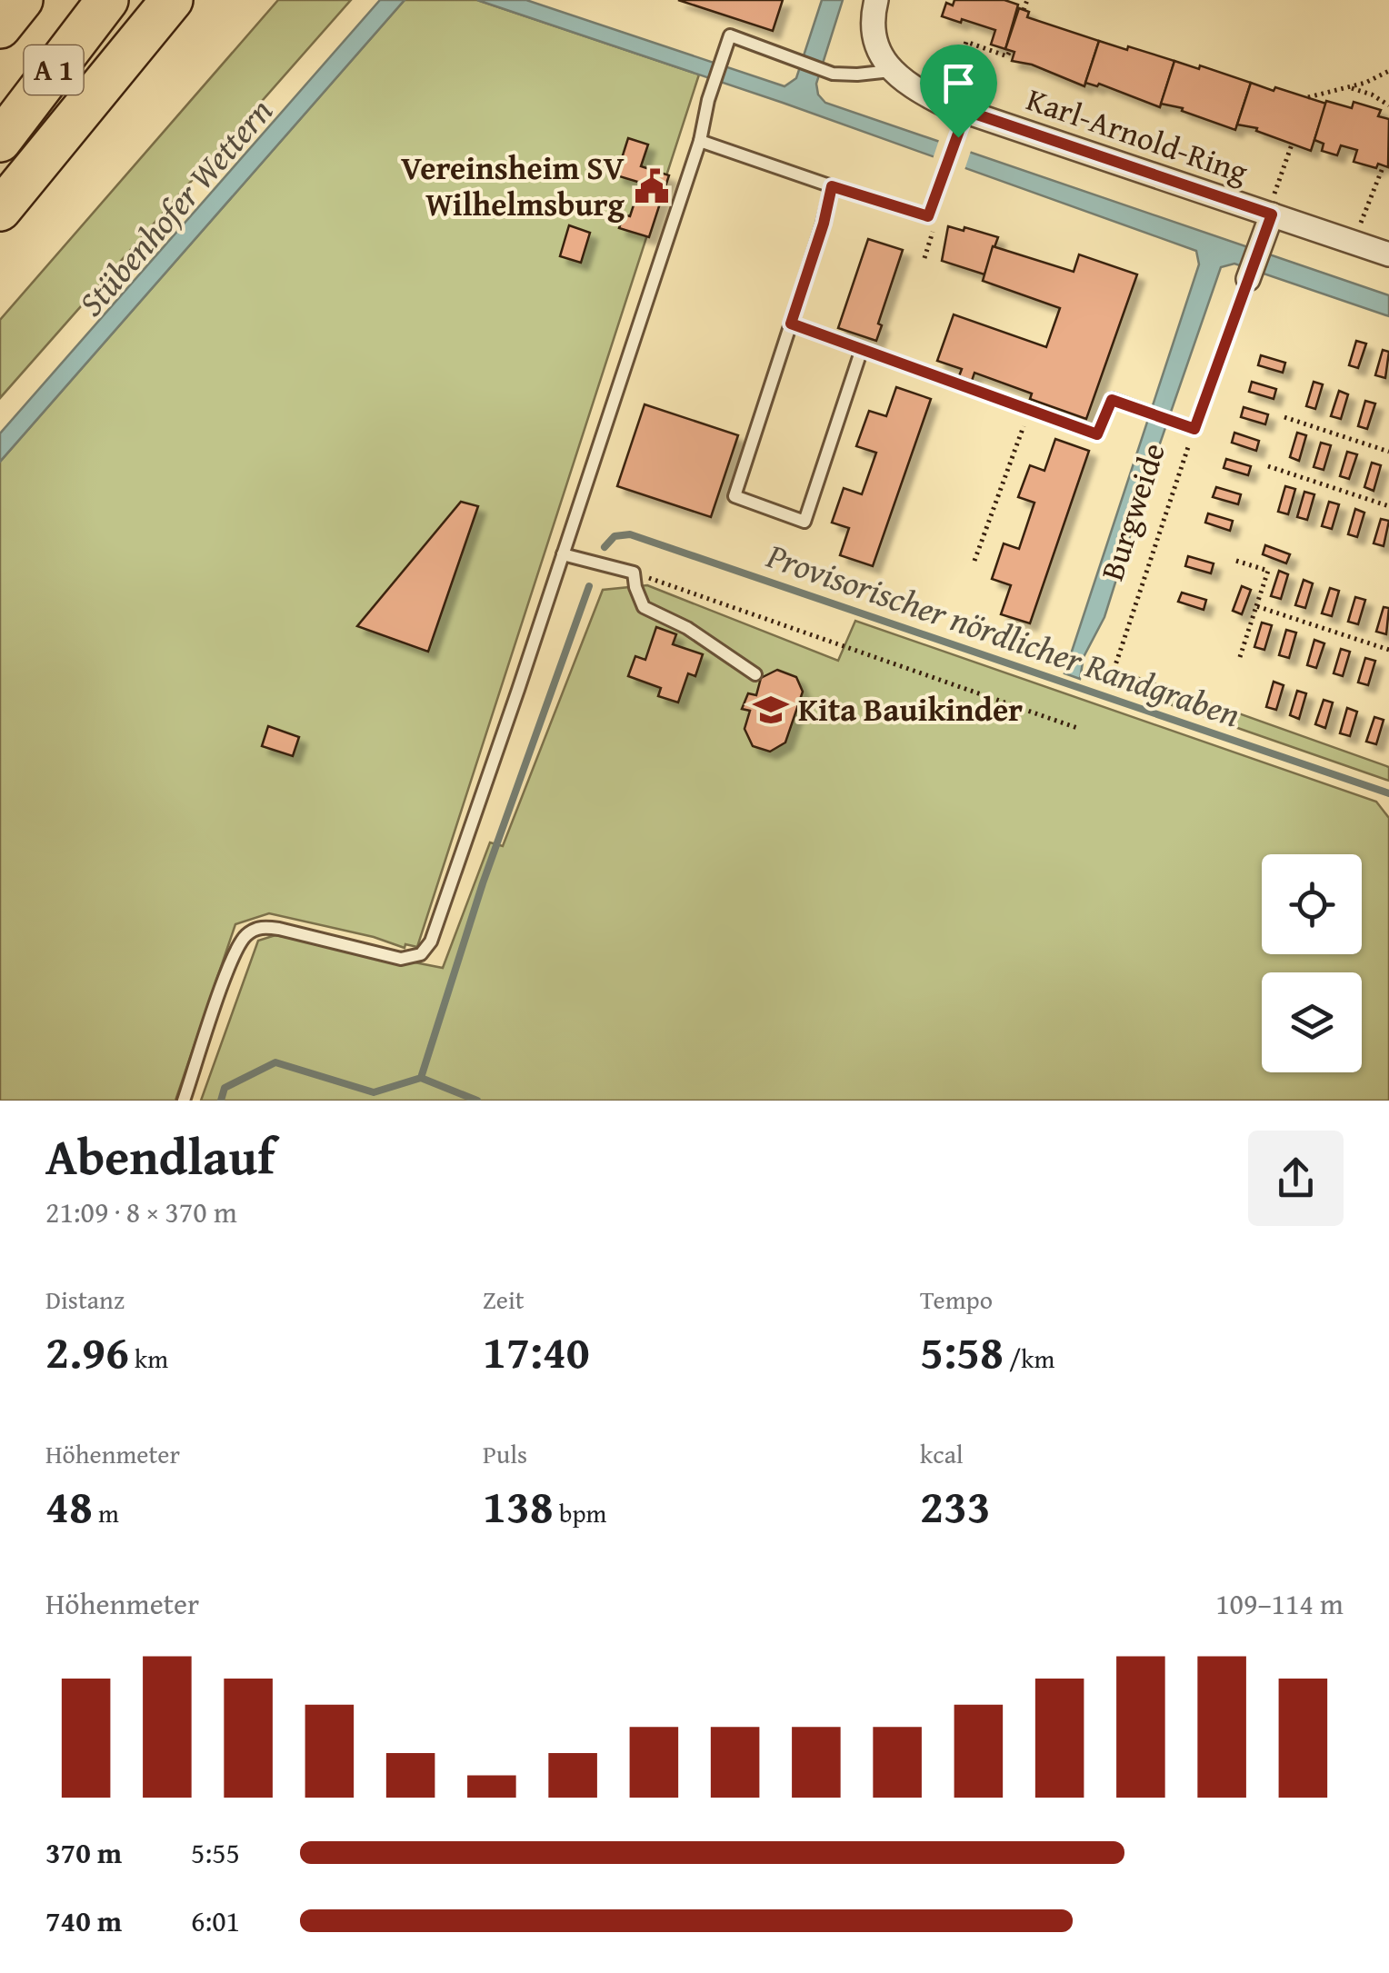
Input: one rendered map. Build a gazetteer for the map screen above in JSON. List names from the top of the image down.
{
  "streets": {
    "highway": ["A 1"],
    "street": ["Karl-Arnold-Ring"],
    "path": ["Burgweide"]
  },
  "water": ["Stübenhofer Wettern", "Provisorischer nördlicher Randgraben"],
  "places": {
    "public building": ["Vereinsheim SV Wilhelmsburg"],
    "school or university": ["Kita Bauikinder"]
  },
  "page": {
    "heading": ["Abendlauf", "21:09 · 8 × 370 m"],
    "stats": [
      ["Distanz", "2.96 km"],
      ["Zeit", "17:40"],
      ["Tempo", "5:58 /km"],
      ["Höhenmeter", "48 m"],
      ["Puls", "138 bpm"],
      ["kcal", "233"]
    ],
    "chart": ["Höhenmeter", "109–114 m"],
    "list": [
      {
        "name": "370 m",
        "note": "5:55"
      },
      {
        "name": "740 m",
        "note": "6:01"
      }
    ]
  }
}
